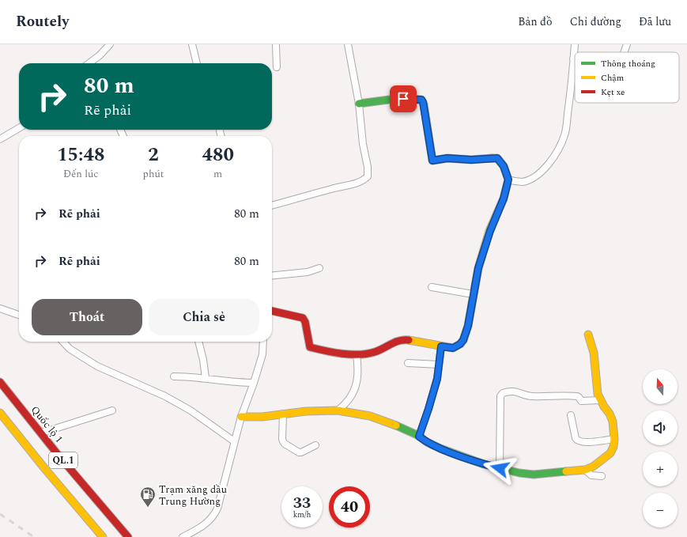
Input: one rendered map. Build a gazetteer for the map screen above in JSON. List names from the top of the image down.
{
  "streets": {
    "main road": ["Quốc lộ 1", "QL.1"]
  },
  "places": {
    "fuel station": ["Trạm xăng dầu Trung Hường"]
  },
  "legend": ["Thông thoáng", "Chậm", "Kẹt xe"],
  "north": "top",
  "page": {
    "header": "Routely",
    "nav": ["Bản đồ", "Chỉ đường", "Đã lưu"],
    "turn": ["80 m", "Rẽ phải"],
    "eta": [
      "15:48",
      "Đến lúc",
      "2",
      "phút",
      "480",
      "m"
    ],
    "list": [
      {
        "name": "Rẽ phải",
        "value": "80 m"
      },
      {
        "name": "Rẽ phải",
        "value": "80 m"
      }
    ],
    "buttons": ["Thoát", "Chia sẻ"],
    "map_buttons": ["+", "−"],
    "speed": "33 km/h",
    "limit": "40"
  }
}
